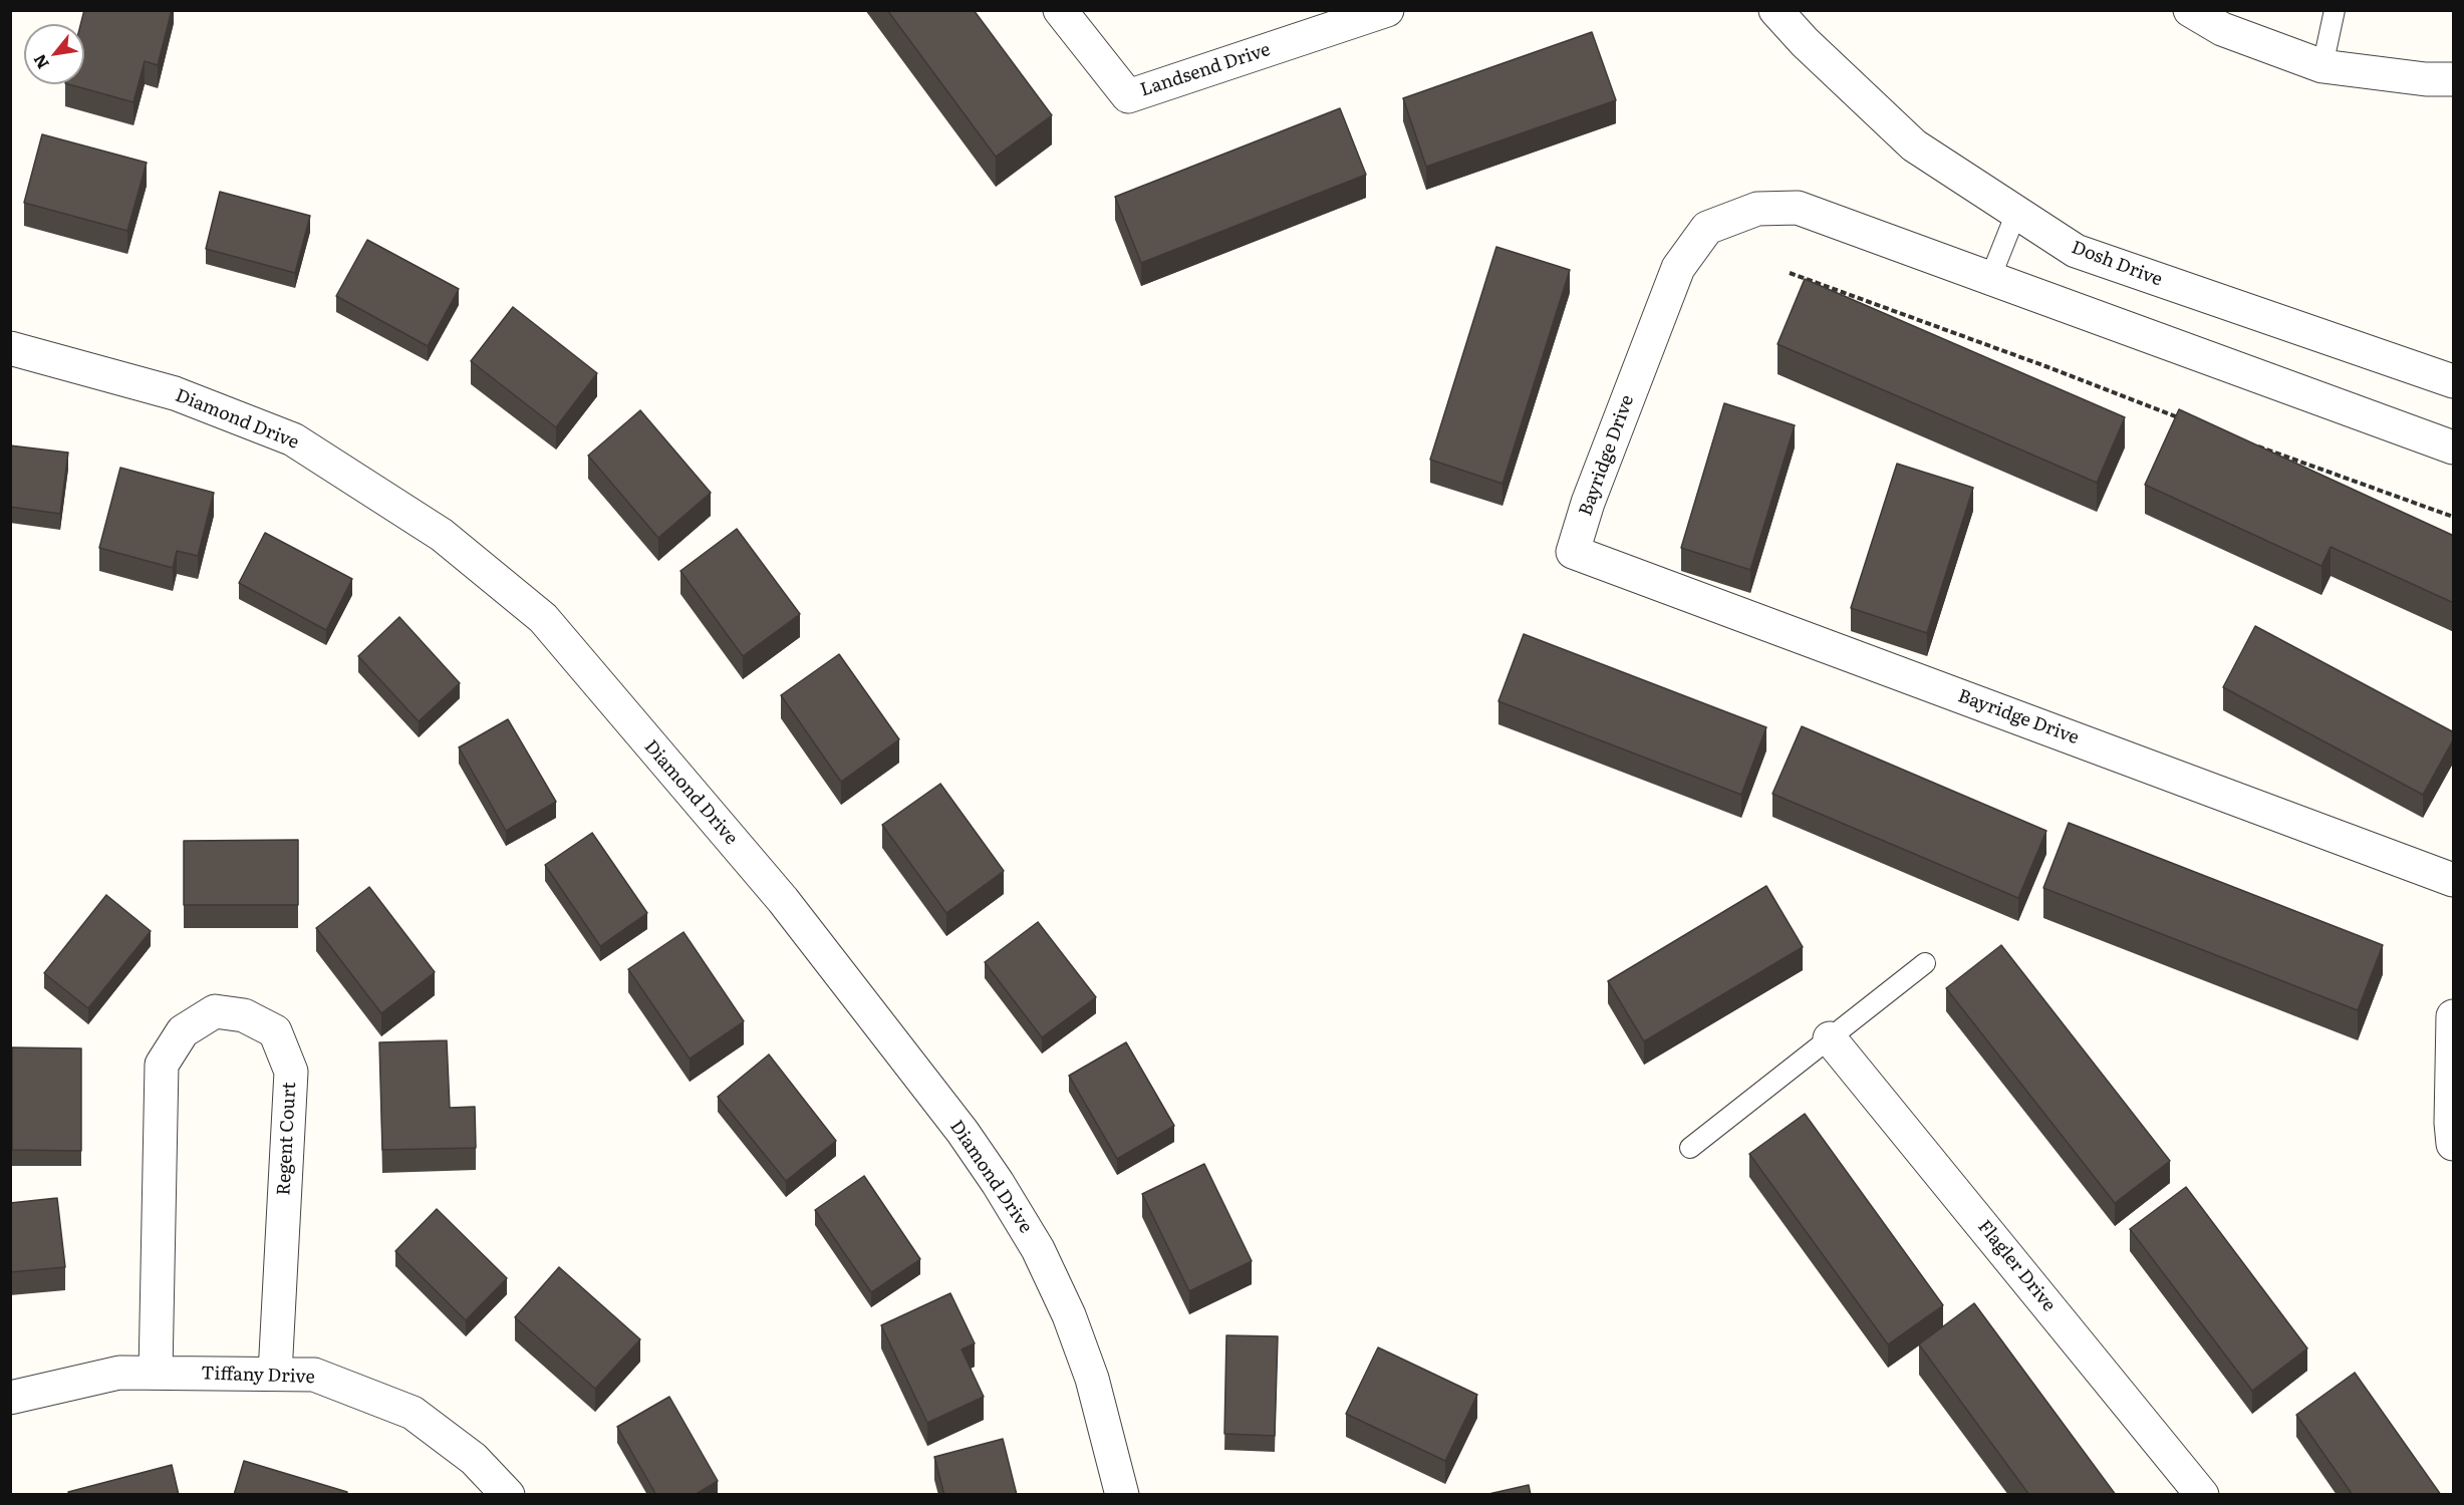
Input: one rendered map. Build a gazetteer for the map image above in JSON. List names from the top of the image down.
{
  "streets": {
    "street": [
      "Landsend Drive",
      "Dosh Drive",
      "Diamond Drive",
      "Bayridge Drive",
      "Regent Court",
      "Flagler Drive",
      "Tiffany Drive"
    ]
  },
  "crossings": [
    ["Regent Court", "Tiffany Drive"]
  ],
  "north": "bottom left"
}
